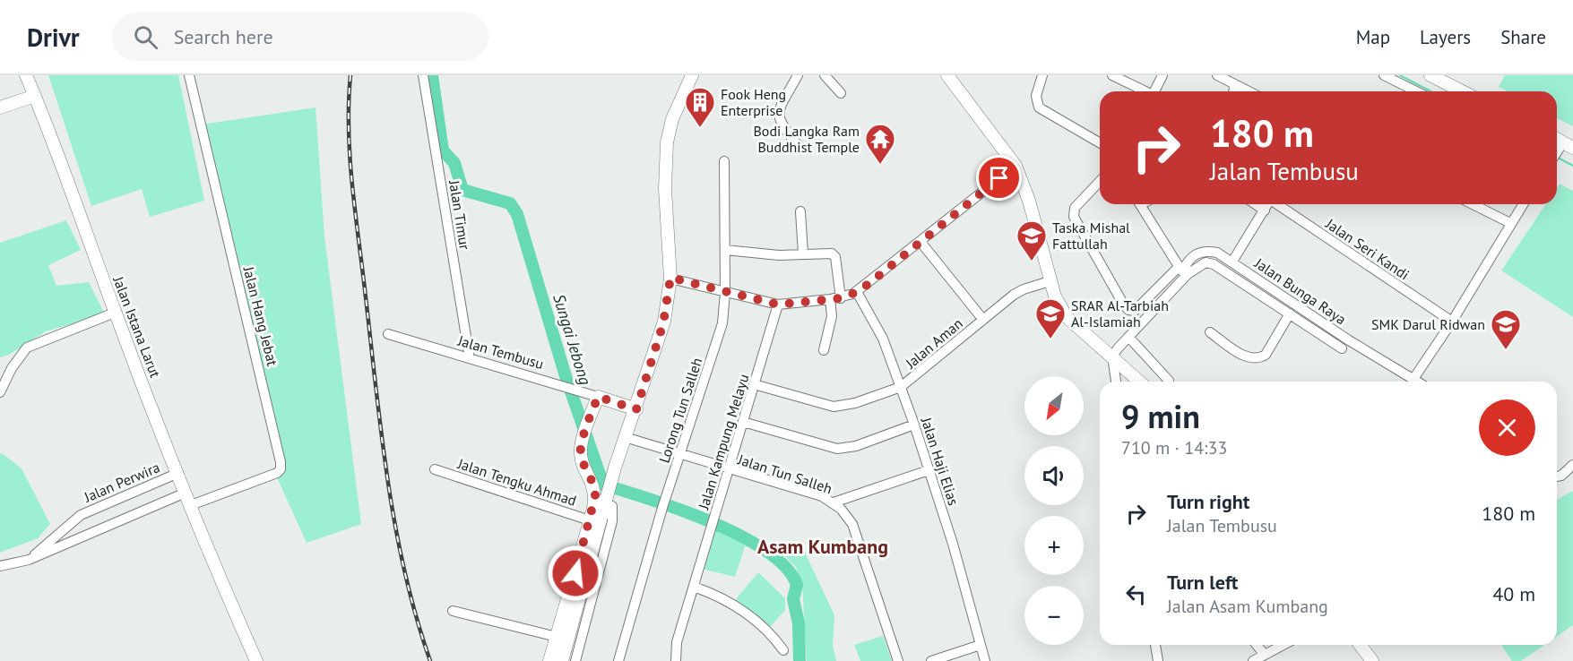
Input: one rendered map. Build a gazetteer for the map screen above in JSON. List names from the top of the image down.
{
  "streets": {
    "main road": ["Jalan Istana Larut", "Jalan Tembusu"],
    "street": [
      "Jalan Timur",
      "Jalan Seri Kandi",
      "Jalan Bunga Raya",
      "Jalan Hang Jebat",
      "Jalan Aman",
      "Lorong Tun Salleh",
      "Jalan Kampung Melayu",
      "Jalan Haji Elias",
      "Jalan Tun Salleh",
      "Jalan Perwira",
      "Jalan Tengku Ahmad"
    ]
  },
  "crossings": [
    ["Jalan Timur", "Jalan Tembusu"],
    ["Jalan Hang Jebat", "Jalan Istana Larut"],
    ["Jalan Istana Larut", "Jalan Perwira"],
    ["Jalan Aman", "Jalan Kampung Melayu"],
    ["Jalan Aman", "Jalan Haji Elias"],
    ["Lorong Tun Salleh", "Jalan Tun Salleh"],
    ["Jalan Kampung Melayu", "Jalan Tun Salleh"]
  ],
  "districts": ["Asam Kumbang"],
  "water": ["Sungai Jebong"],
  "places": {
    "building": ["Fook Heng Enterprise"],
    "temple": ["Bodi Langka Ram Buddhist Temple"],
    "school or university": ["Taska Mishal Fattullah", "SRAR Al-Tarbiah Al-Islamiah", "SMK Darul Ridwan"]
  },
  "north": "bottom left",
  "page": {
    "header": "Drivr",
    "search": "Search here",
    "nav": ["Map", "Layers", "Share"],
    "turn": ["180 m", "Jalan Tembusu"],
    "map_buttons": ["+", "−"],
    "heading": ["9 min", "710 m · 14:33"],
    "list": [
      {
        "name": "Turn right",
        "note": "Jalan Tembusu",
        "value": "180 m"
      },
      {
        "name": "Turn left",
        "note": "Jalan Asam Kumbang",
        "value": "40 m"
      }
    ]
  }
}
